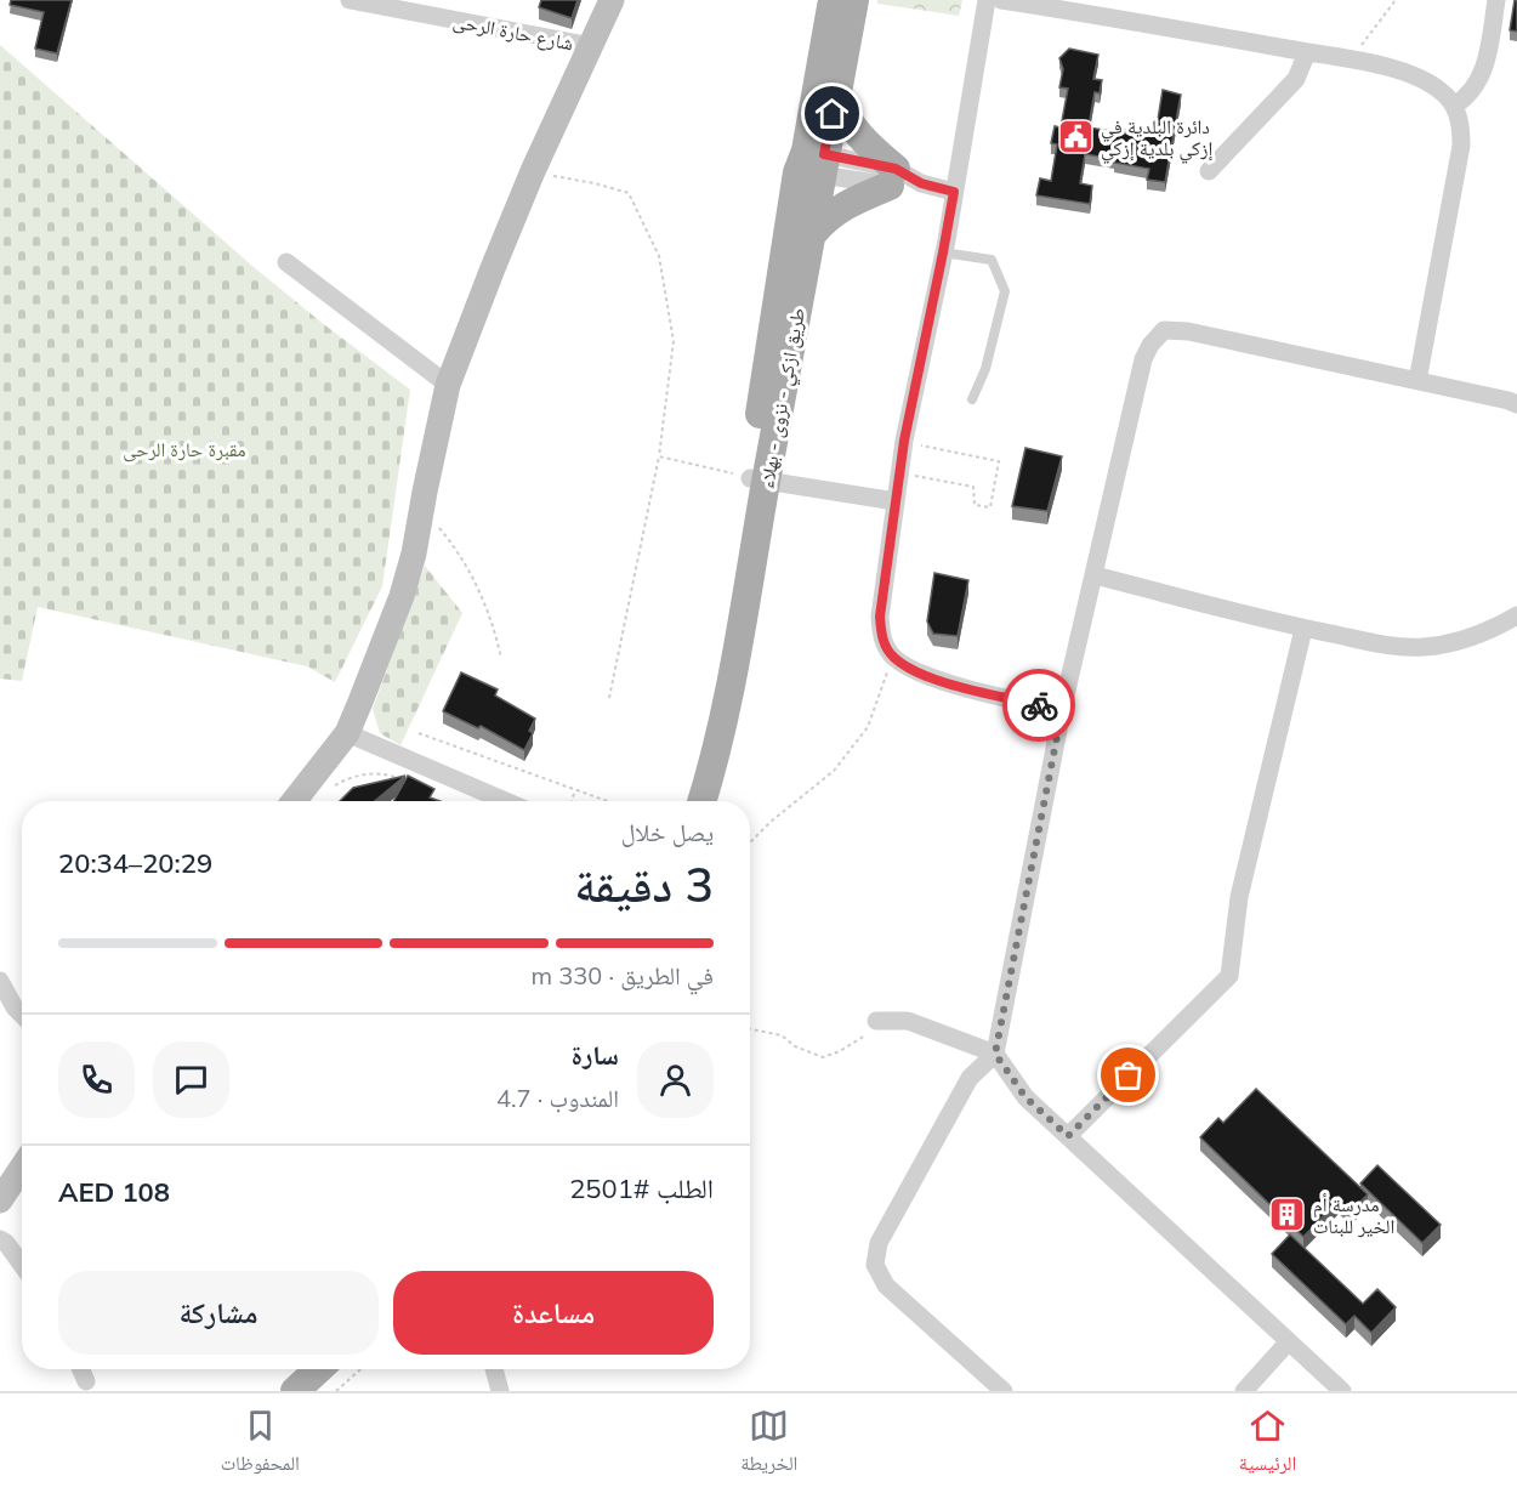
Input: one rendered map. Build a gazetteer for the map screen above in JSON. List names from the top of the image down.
{
  "streets": {
    "main road": ["طريق ازكي - نزوى - بهلاء"],
    "street": ["شارع حارة الرحى"]
  },
  "parks": ["مقبرة حارة الرحى"],
  "places": {
    "public building": ["دائرة البلدية في إزكي بلدية إزكي"],
    "building": ["مدرسة أم الخير للبنات"]
  },
  "page": {
    "heading": ["3 دقيقة", "يصل خلال", "20:29–20:34"],
    "panel": [
      "سارة",
      "المندوب · 4.7",
      "الطلب #2501",
      "AED 108"
    ],
    "bar": "في الطريق · 330 m",
    "buttons": ["مساعدة", "مشاركة"],
    "tabs": ["الرئيسية", "الخريطة", "المحفوظات"]
  }
}
